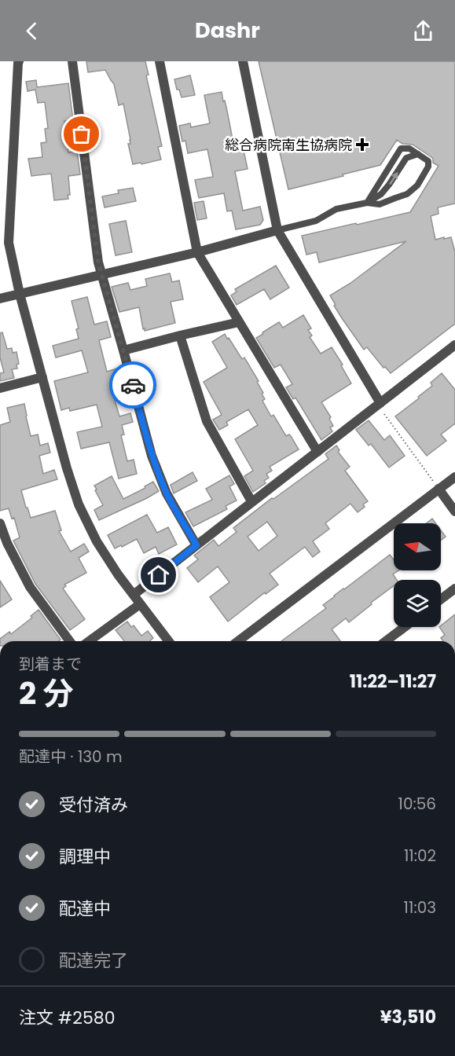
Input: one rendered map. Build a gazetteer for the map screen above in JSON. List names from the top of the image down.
{
  "places": {
    "health": ["総合病院南生協病院"]
  },
  "north": "left",
  "page": {
    "header": "Dashr",
    "heading": ["2 分", "到着まで", "11:22–11:27"],
    "panel": ["注文 #2580", "¥3,510"],
    "bar": "配達中 · 130 m",
    "list": [
      ["受付済み", "10:56"],
      ["調理中", "11:02"],
      ["配達中", "11:03"],
      "配達完了"
    ]
  }
}
